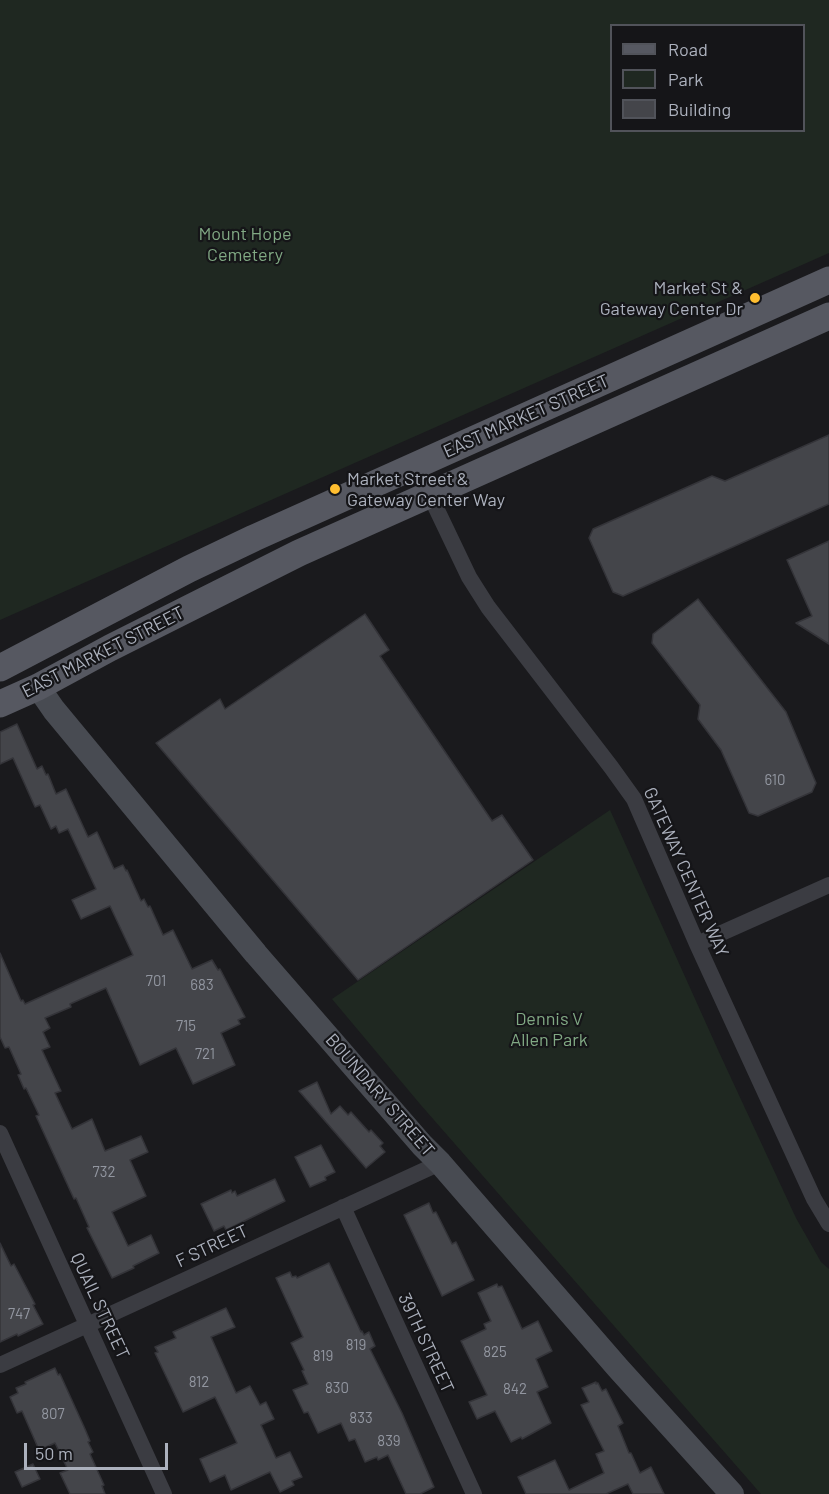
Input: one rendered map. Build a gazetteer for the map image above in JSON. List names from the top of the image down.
{
  "streets": {
    "main road": ["EAST MARKET STREET"],
    "street": [
      "GATEWAY CENTER WAY",
      "BOUNDARY STREET",
      "F STREET",
      "QUAIL STREET",
      "39TH STREET"
    ]
  },
  "crossings": [
    ["EAST MARKET STREET", "GATEWAY CENTER WAY"],
    ["EAST MARKET STREET", "BOUNDARY STREET"],
    ["BOUNDARY STREET", "F STREET"],
    ["F STREET", "QUAIL STREET"],
    ["F STREET", "39TH STREET"]
  ],
  "parks": ["Mount Hope Cemetery", "Dennis V Allen Park"],
  "places": ["Market St & Gateway Center Dr", "Market Street & Gateway Center Way"],
  "house_numbers": [
    "610",
    "701",
    "683",
    "715",
    "721",
    "732",
    "747",
    "819",
    "825",
    "819",
    "812",
    "830",
    "842",
    "807",
    "833",
    "839"
  ],
  "legend": ["Road", "Park", "Building"],
  "scale_bar": "50 m"
}
